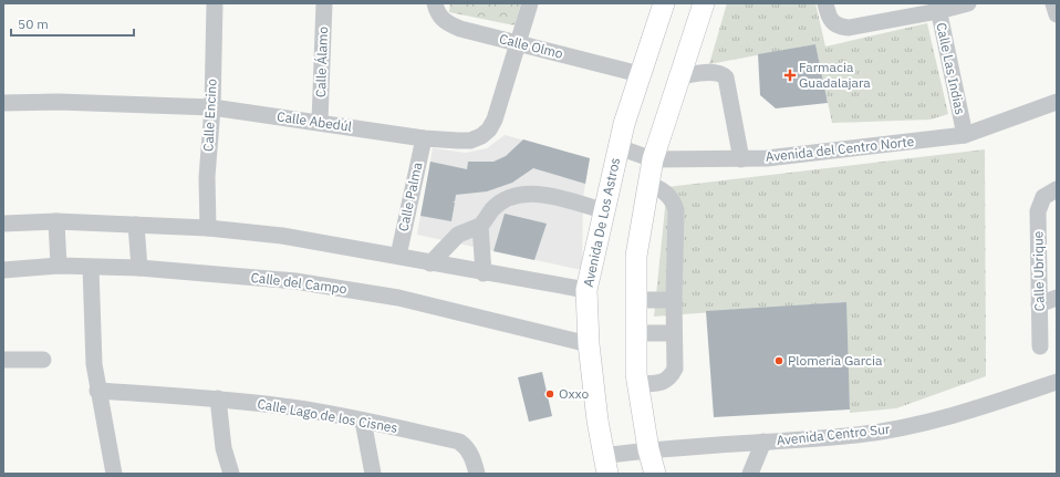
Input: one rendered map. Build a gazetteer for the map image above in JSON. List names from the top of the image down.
{
  "streets": {
    "main road": ["Avenida De Los Astros"],
    "street": [
      "Calle Olmo",
      "Calle Álamo",
      "Calle Las Indias",
      "Calle Encino",
      "Calle Abedúl",
      "Avenida del Centro Norte",
      "Calle Palma",
      "Calle Ubrique",
      "Calle del Campo",
      "Calle Lago de los Cisnes",
      "Avenida Centro Sur"
    ]
  },
  "crossings": [
    ["Calle Olmo", "Calle Abedúl"],
    ["Calle Olmo", "Avenida De Los Astros"],
    ["Calle Álamo", "Calle Abedúl"],
    ["Calle Las Indias", "Avenida del Centro Norte"],
    ["Calle Encino", "Calle Abedúl"],
    ["Calle Abedúl", "Calle Palma"],
    ["Avenida del Centro Norte", "Avenida De Los Astros"],
    ["Avenida De Los Astros", "Calle del Campo"],
    ["Avenida De Los Astros", "Avenida Centro Sur"]
  ],
  "places": {
    "health": ["Farmacia Guadalajara"],
    "other": ["Plomeria Garcia", "Oxxo"]
  },
  "scale_bar": "50 m"
}
